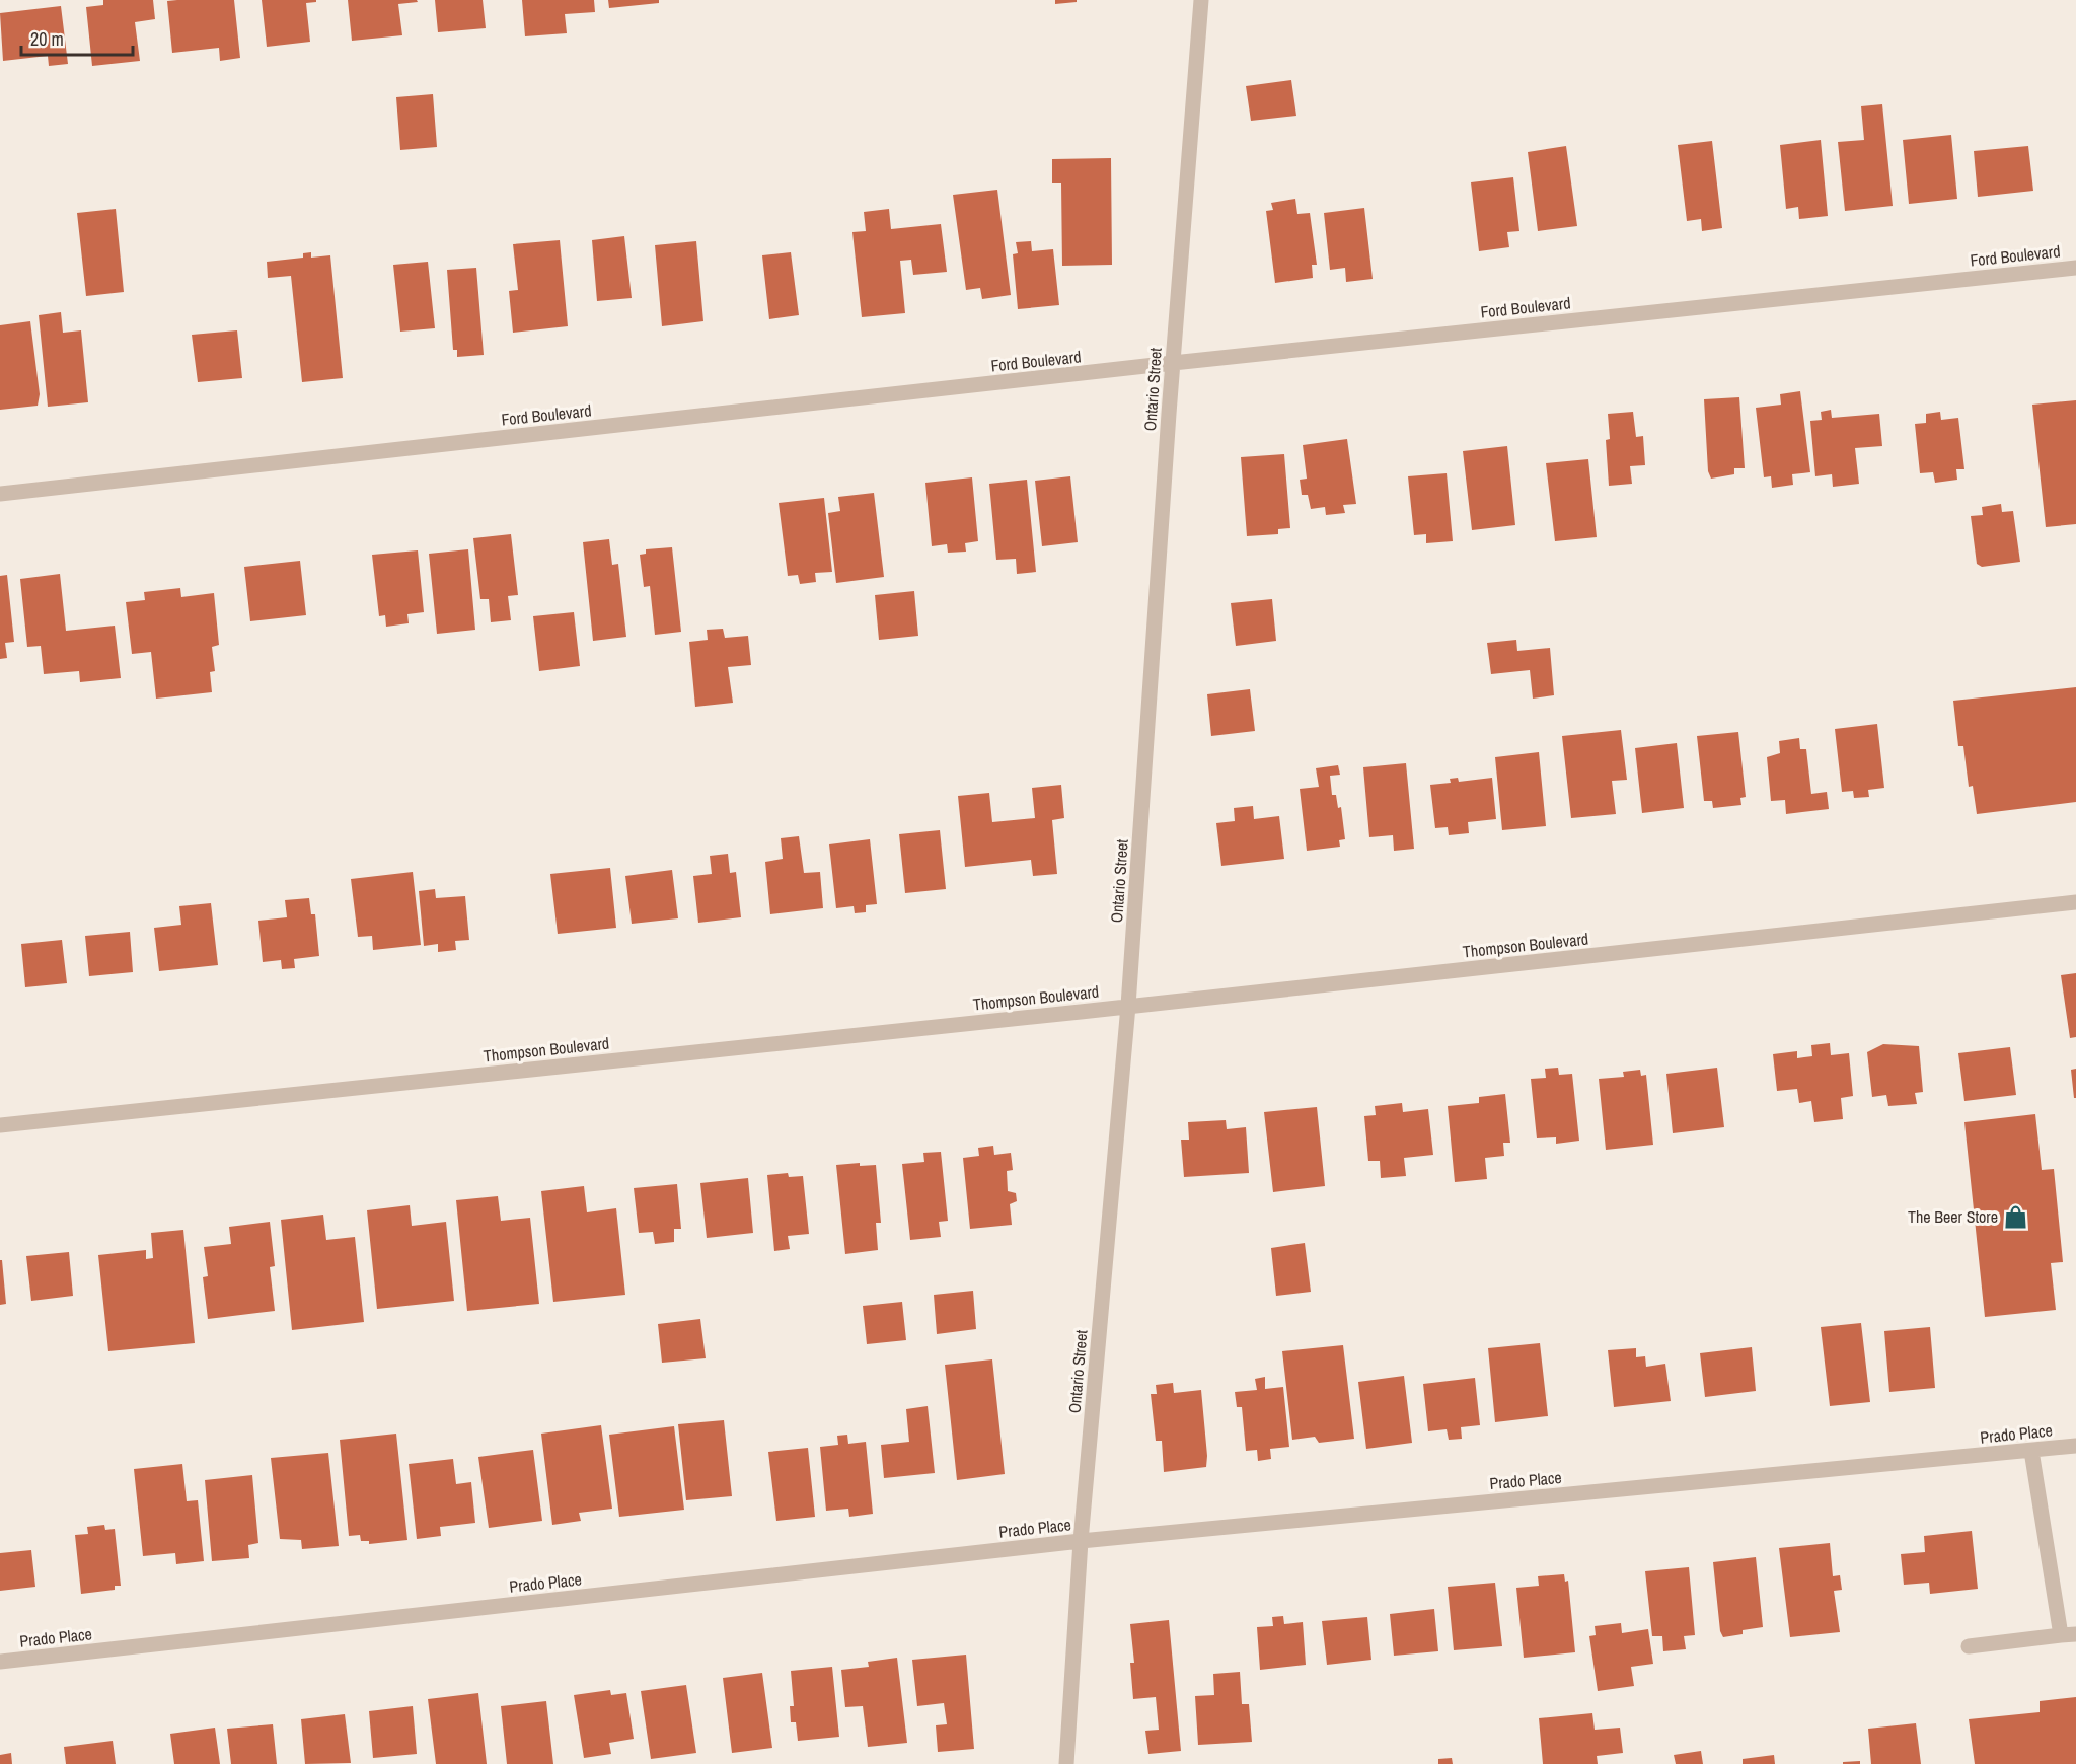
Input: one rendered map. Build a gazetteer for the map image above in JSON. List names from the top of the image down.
{
  "streets": {
    "street": [
      "Ford Boulevard",
      "Ontario Street",
      "Thompson Boulevard",
      "Prado Place"
    ]
  },
  "crossings": [
    ["Ford Boulevard", "Ontario Street"],
    ["Ontario Street", "Thompson Boulevard"],
    ["Ontario Street", "Prado Place"]
  ],
  "places": {
    "shop": ["The Beer Store"]
  },
  "scale_bar": "20 m"
}
